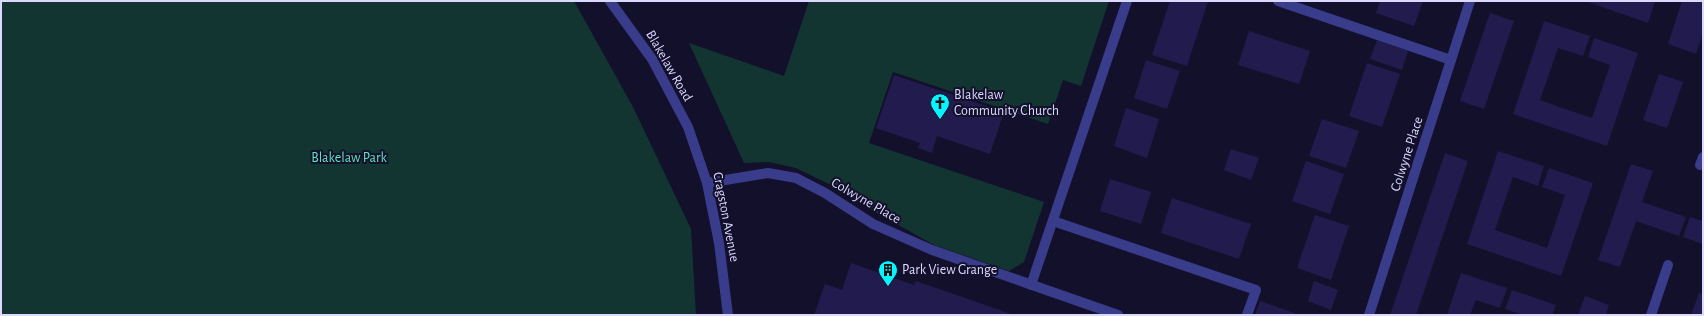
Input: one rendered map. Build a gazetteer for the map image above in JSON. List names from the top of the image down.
{
  "streets": {
    "street": ["Blakelaw Road", "Colwyne Place", "Cragston Avenue"]
  },
  "crossings": [
    ["Blakelaw Road", "Cragston Avenue"],
    ["Colwyne Place", "Cragston Avenue"]
  ],
  "parks": ["Blakelaw Park"],
  "places": {
    "church": ["Blakelaw Community Church"],
    "building": ["Park View Grange"]
  }
}
